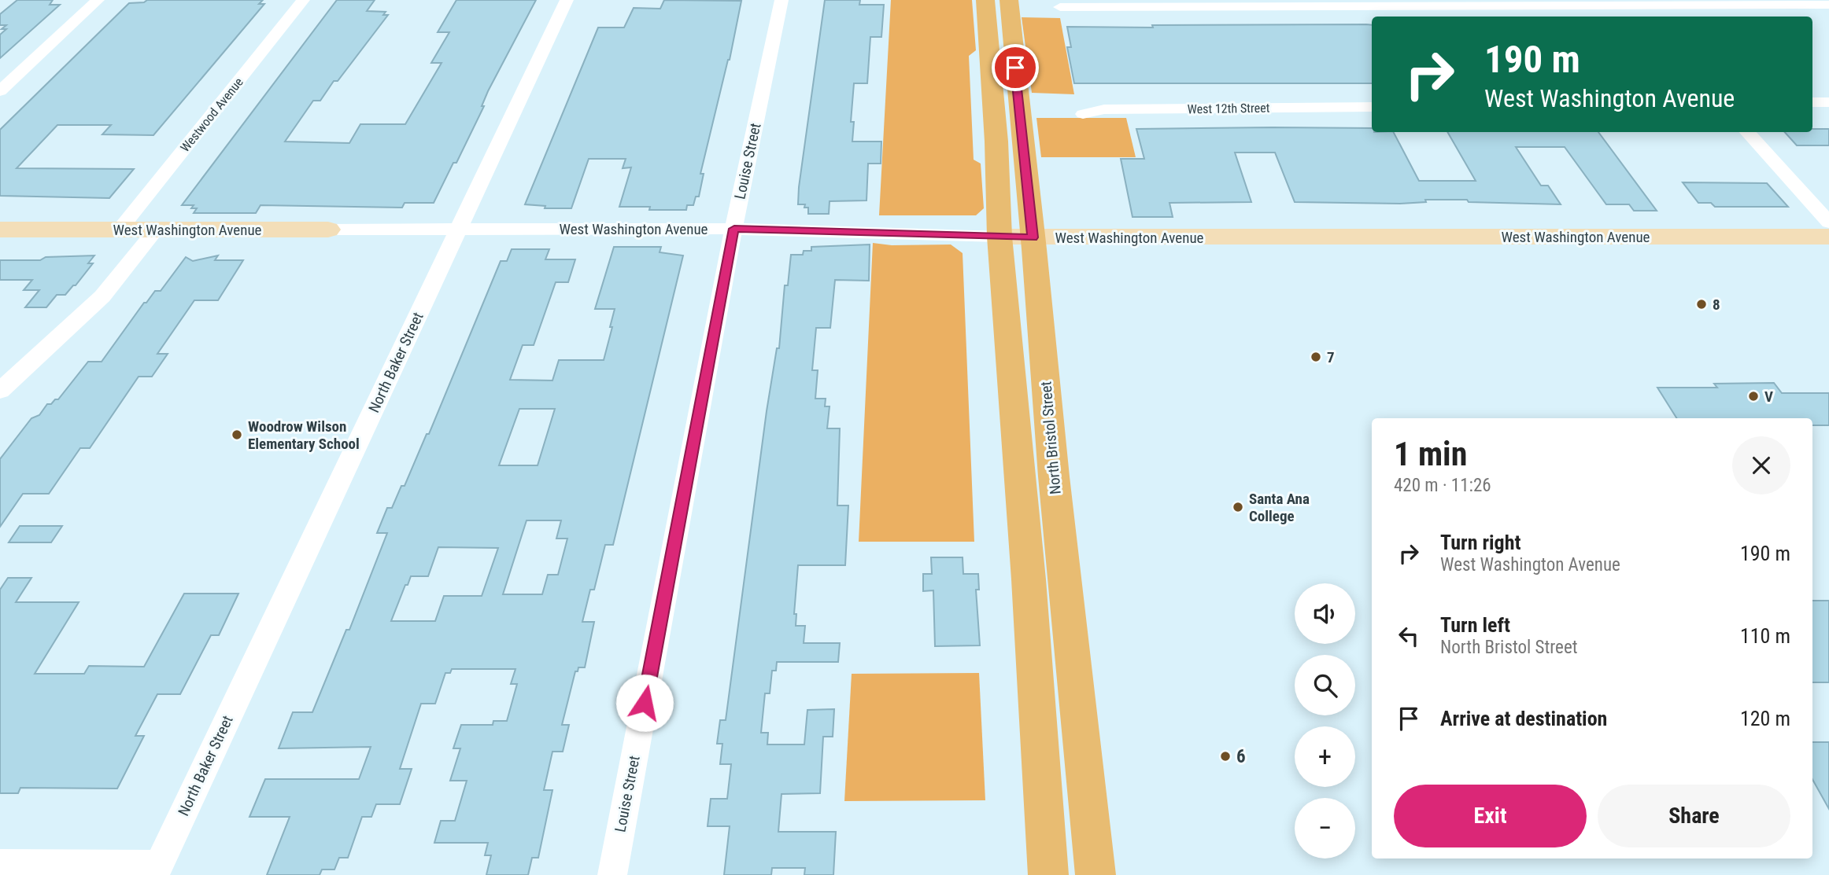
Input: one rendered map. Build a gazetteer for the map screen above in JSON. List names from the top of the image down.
{
  "streets": {
    "main road": ["North Bristol Street"],
    "street": [
      "West 12th Street",
      "Westwood Avenue",
      "Louise Street",
      "West Washington Avenue",
      "North Baker Street"
    ]
  },
  "crossings": [
    ["Westwood Avenue", "West Washington Avenue"],
    ["Louise Street", "West Washington Avenue"],
    ["West Washington Avenue", "North Baker Street"],
    ["West Washington Avenue", "North Bristol Street"]
  ],
  "places": [
    "8",
    "7",
    "V",
    "Woodrow Wilson Elementary School",
    "Santa Ana College",
    "6"
  ],
  "page": {
    "turn": ["190 m", "West Washington Avenue"],
    "heading": ["1 min", "420 m · 11:26"],
    "list": [
      {
        "name": "Turn right",
        "note": "West Washington Avenue",
        "value": "190 m"
      },
      {
        "name": "Turn left",
        "note": "North Bristol Street",
        "value": "110 m"
      },
      {
        "name": "Arrive at destination",
        "value": "120 m"
      }
    ],
    "map_buttons": ["+", "−"],
    "buttons": ["Exit", "Share"]
  }
}
